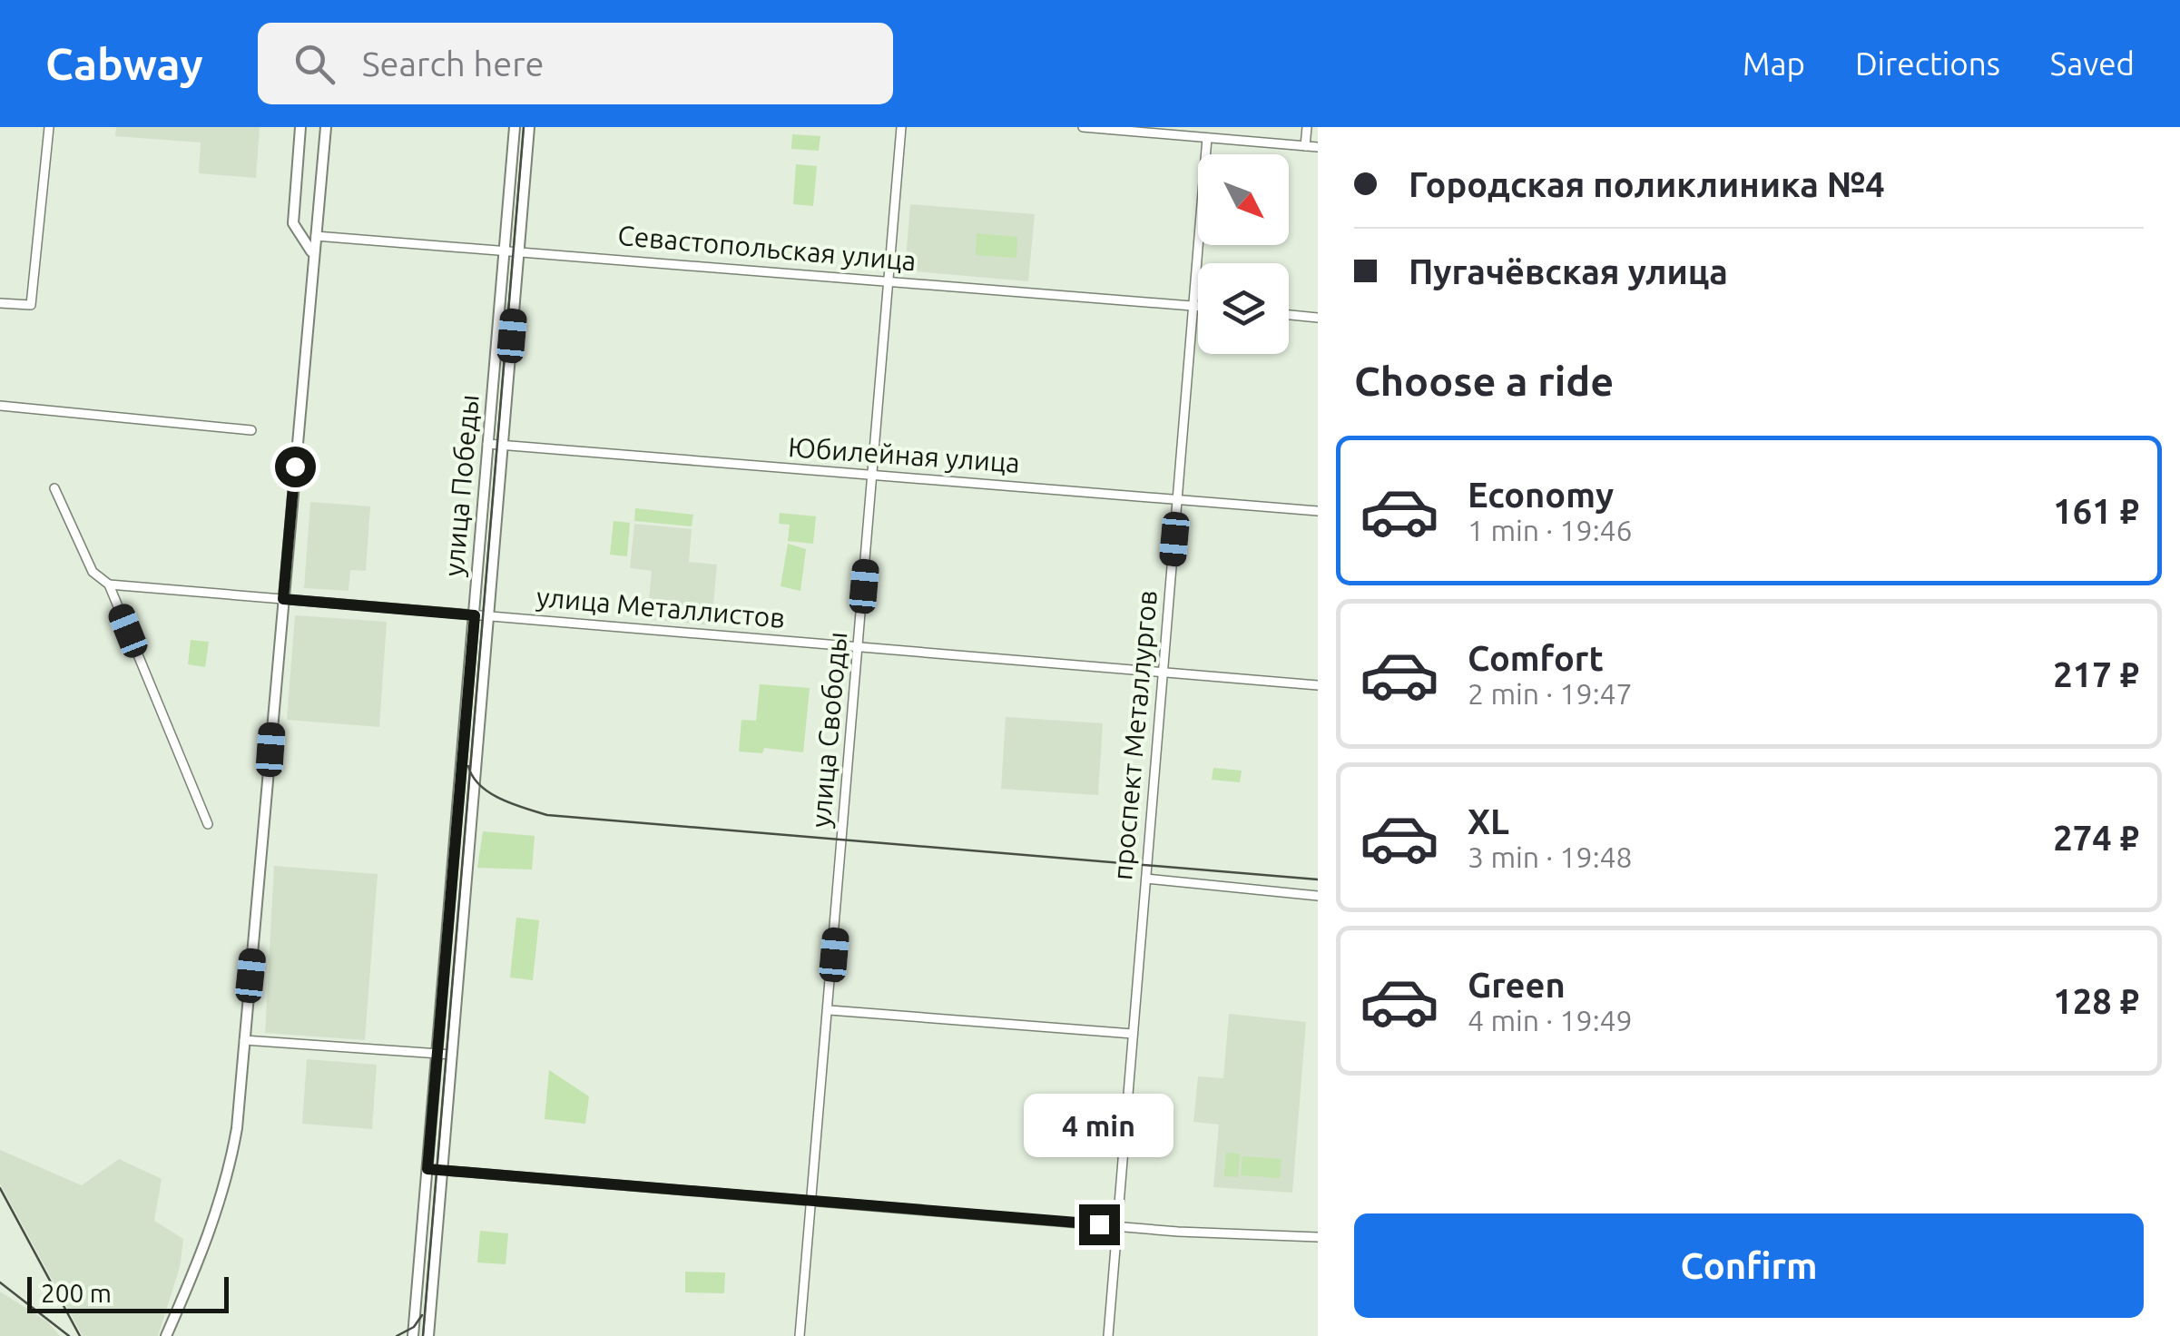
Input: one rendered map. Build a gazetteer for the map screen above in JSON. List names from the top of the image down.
{
  "streets": {
    "main road": ["улица Победы"],
    "street": [
      "Севастопольская улица",
      "Юбилейная улица",
      "улица Металлистов",
      "улица Свободы",
      "проспект Металлургов"
    ]
  },
  "crossings": [
    ["Севастопольская улица", "улица Победы"],
    ["Севастопольская улица", "улица Свободы"],
    ["Севастопольская улица", "проспект Металлургов"],
    ["Юбилейная улица", "улица Победы"],
    ["Юбилейная улица", "улица Свободы"],
    ["Юбилейная улица", "проспект Металлургов"],
    ["улица Победы", "улица Металлистов"],
    ["улица Металлистов", "улица Свободы"],
    ["улица Металлистов", "проспект Металлургов"]
  ],
  "scale_bar": "200 m",
  "north": "bottom right",
  "page": {
    "header": "Cabway",
    "search": "Search here",
    "nav": ["Map", "Directions", "Saved"],
    "banner": ["Городская поликлиника №4", "Пугачёвская улица"],
    "heading": "Choose a ride",
    "list": [
      {
        "name": "Economy",
        "note": "1 min · 19:46",
        "value": "161 ₽"
      },
      {
        "name": "Comfort",
        "note": "2 min · 19:47",
        "value": "217 ₽"
      },
      {
        "name": "XL",
        "note": "3 min · 19:48",
        "value": "274 ₽"
      },
      {
        "name": "Green",
        "note": "4 min · 19:49",
        "value": "128 ₽"
      }
    ],
    "bubble": "4 min",
    "buttons": "Confirm",
    "scale": "200 m"
  }
}
